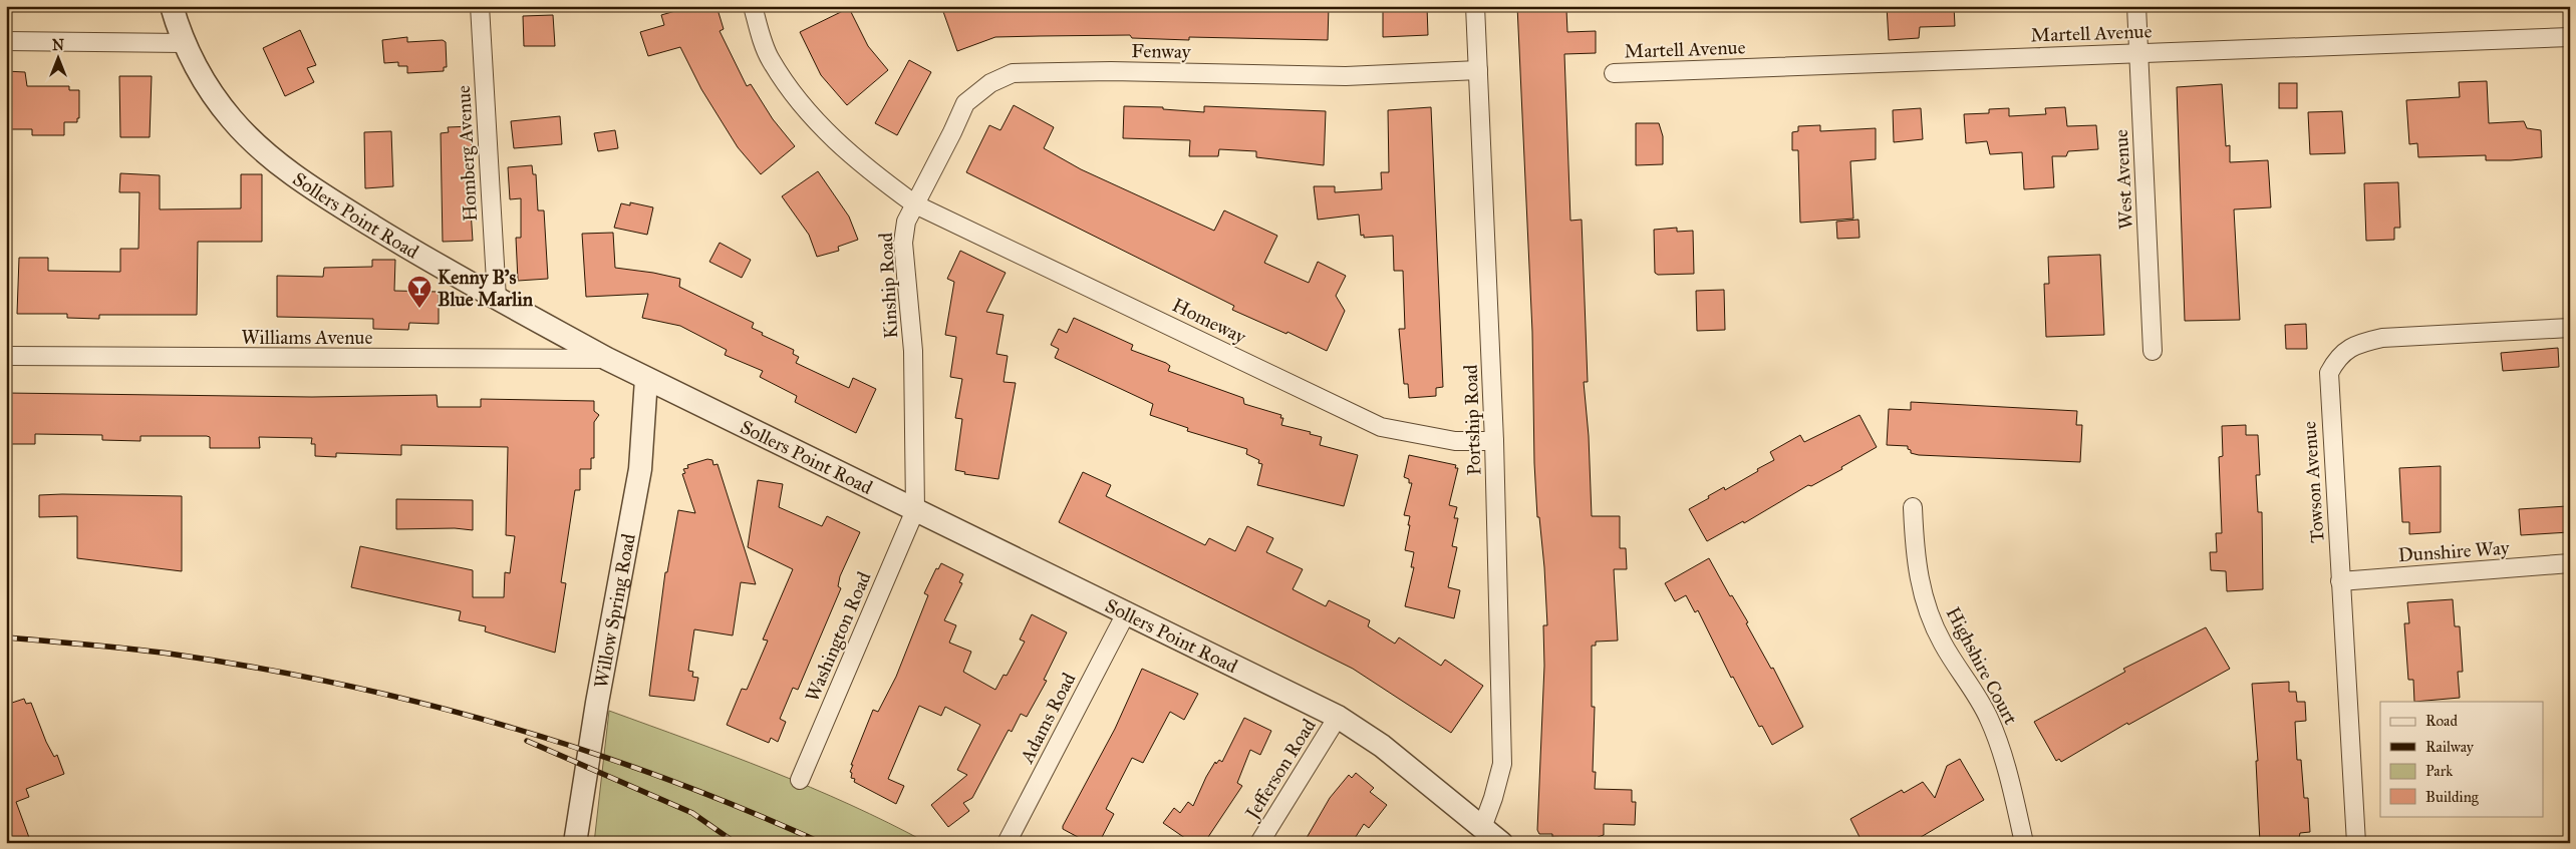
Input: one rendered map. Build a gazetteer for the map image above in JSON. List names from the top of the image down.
{
  "streets": {
    "street": [
      "Martell Avenue",
      "Fenway",
      "Homberg Avenue",
      "West Avenue",
      "Sollers Point Road",
      "Kinship Road",
      "Homeway",
      "Williams Avenue",
      "Portship Road",
      "Towson Avenue",
      "Dunshire Way",
      "Willow Spring Road",
      "Washington Road",
      "Highshire Court",
      "Adams Road",
      "Jefferson Road"
    ]
  },
  "crossings": [
    ["Martell Avenue", "West Avenue"],
    ["Fenway", "Kinship Road"],
    ["Fenway", "Homeway"],
    ["Fenway", "Portship Road"],
    ["Homberg Avenue", "Sollers Point Road"],
    ["Sollers Point Road", "Kinship Road"],
    ["Sollers Point Road", "Williams Avenue"],
    ["Sollers Point Road", "Portship Road"],
    ["Sollers Point Road", "Willow Spring Road"],
    ["Sollers Point Road", "Washington Road"],
    ["Sollers Point Road", "Adams Road"],
    ["Sollers Point Road", "Jefferson Road"],
    ["Kinship Road", "Homeway"],
    ["Kinship Road", "Washington Road"],
    ["Homeway", "Portship Road"],
    ["Towson Avenue", "Dunshire Way"]
  ],
  "places": {
    "bar": ["Kenny B's Blue Marlin"]
  },
  "legend": [
    "Road",
    "Railway",
    "Park",
    "Building"
  ],
  "north": "top"
}
